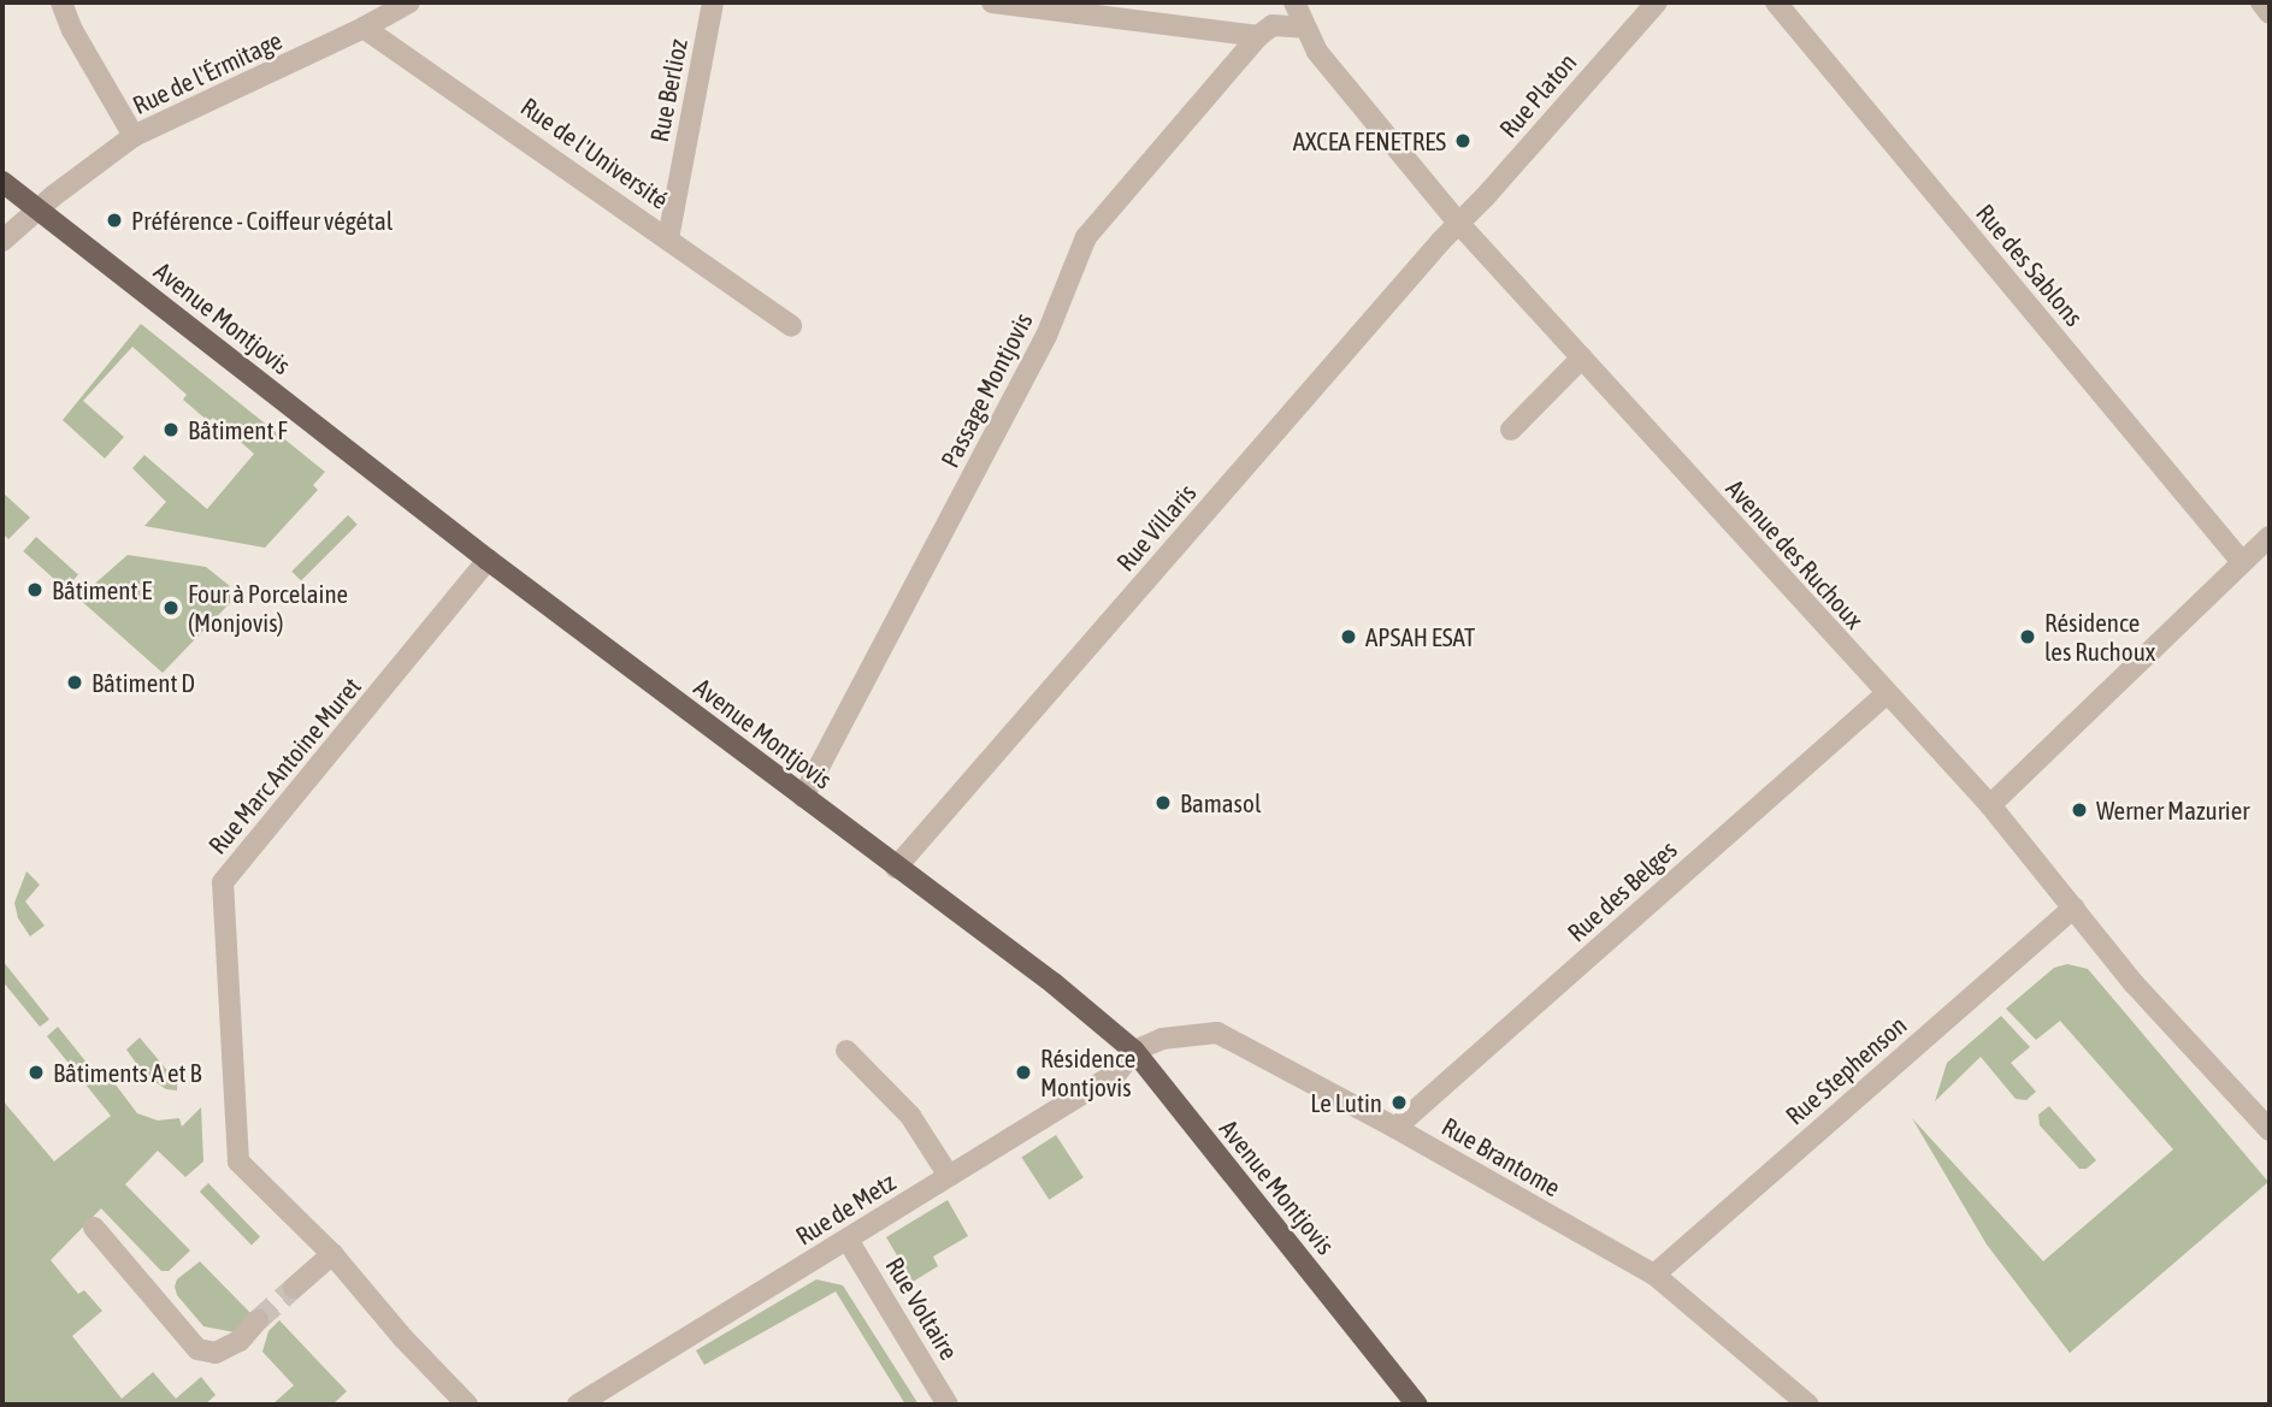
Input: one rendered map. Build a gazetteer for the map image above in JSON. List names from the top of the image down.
{
  "streets": {
    "main road": ["Avenue Montjovis"],
    "street": [
      "Rue de l'Érmitage",
      "Rue Berlioz",
      "Rue Platon",
      "Rue de l'Université",
      "Rue des Sablons",
      "Passage Montjovis",
      "Rue Villaris",
      "Avenue des Ruchoux",
      "Rue Marc Antoine Muret",
      "Rue des Belges",
      "Rue Stephenson",
      "Rue Brantome",
      "Rue de Metz",
      "Rue Voltaire"
    ]
  },
  "crossings": [
    ["Rue de l'Érmitage", "Rue de l'Université"],
    ["Rue de l'Érmitage", "Avenue Montjovis"],
    ["Rue Berlioz", "Rue de l'Université"],
    ["Rue Platon", "Rue Villaris"],
    ["Rue Platon", "Avenue des Ruchoux"],
    ["Avenue Montjovis", "Passage Montjovis"],
    ["Avenue Montjovis", "Rue Villaris"],
    ["Avenue Montjovis", "Rue Marc Antoine Muret"],
    ["Avenue Montjovis", "Rue Brantome"],
    ["Avenue Montjovis", "Rue de Metz"],
    ["Rue Villaris", "Avenue des Ruchoux"],
    ["Avenue des Ruchoux", "Rue des Belges"],
    ["Avenue des Ruchoux", "Rue Stephenson"],
    ["Rue des Belges", "Rue Brantome"],
    ["Rue Stephenson", "Rue Brantome"],
    ["Rue Brantome", "Rue de Metz"],
    ["Rue de Metz", "Rue Voltaire"]
  ],
  "places": [
    "AXCEA FENETRES",
    "Préférence - Coiffeur végétal",
    "Bâtiment F",
    "Bâtiment E",
    "Four à Porcelaine (Monjovis)",
    "APSAH ESAT",
    "Résidence les Ruchoux",
    "Bâtiment D",
    "Bamasol",
    "Werner Mazurier",
    "Bâtiments A et B",
    "Résidence Montjovis",
    "Le Lutin"
  ]
}
